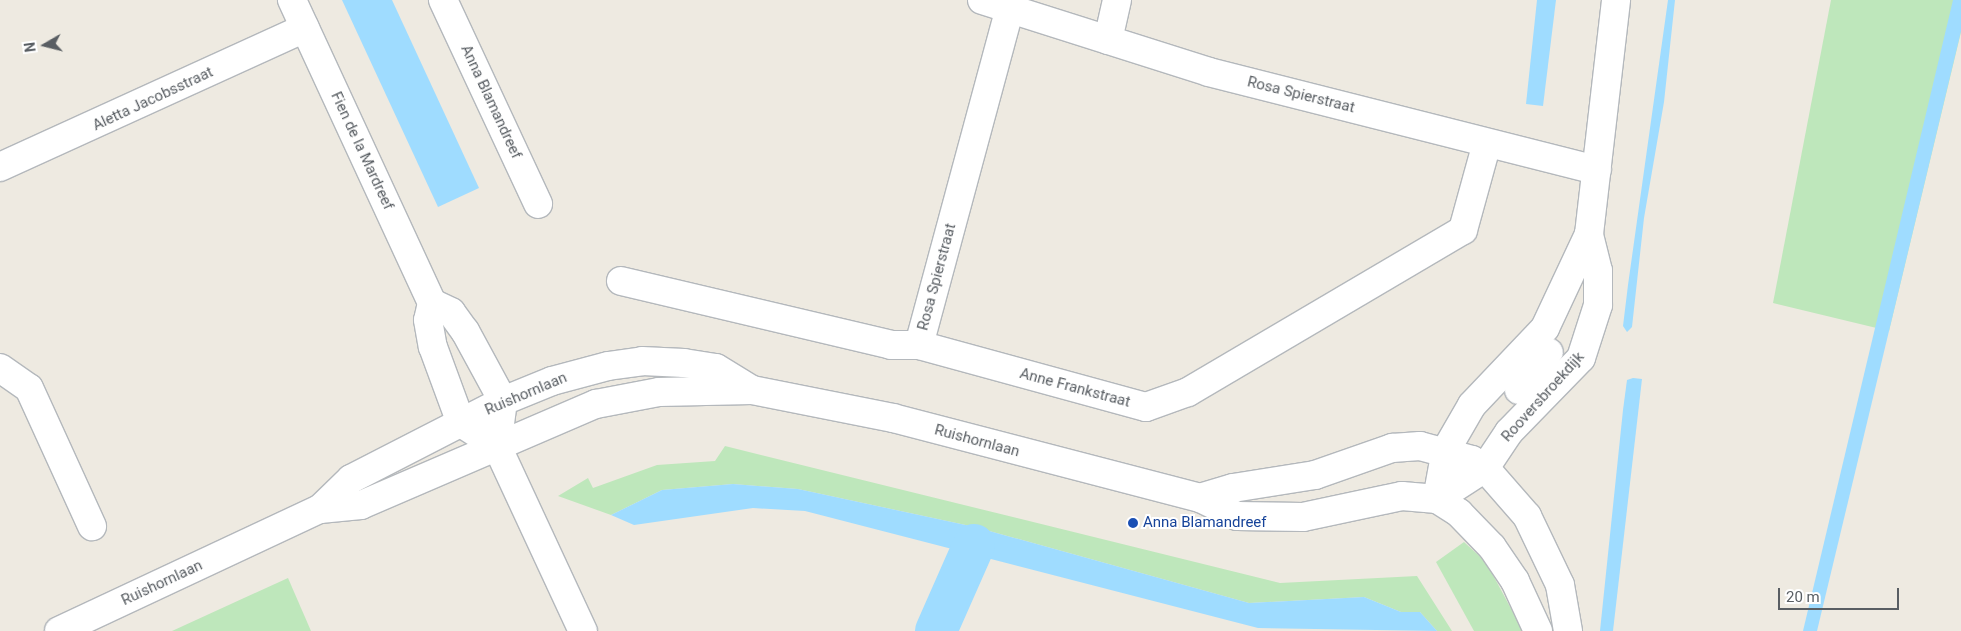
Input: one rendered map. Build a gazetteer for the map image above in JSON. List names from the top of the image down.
{
  "streets": {
    "street": [
      "Rosa Spierstraat",
      "Aletta Jacobsstraat",
      "Anna Blamandreef",
      "Fien de la Mardreef",
      "Anne Frankstraat",
      "Ruishornlaan",
      "Rooversbroekdijk"
    ]
  },
  "crossings": [
    ["Rosa Spierstraat", "Anne Frankstraat"],
    ["Rosa Spierstraat", "Rooversbroekdijk"],
    ["Aletta Jacobsstraat", "Fien de la Mardreef"],
    ["Ruishornlaan", "Rooversbroekdijk"]
  ],
  "places": ["Anna Blamandreef"],
  "scale_bar": "20 m",
  "north": "left"
}
